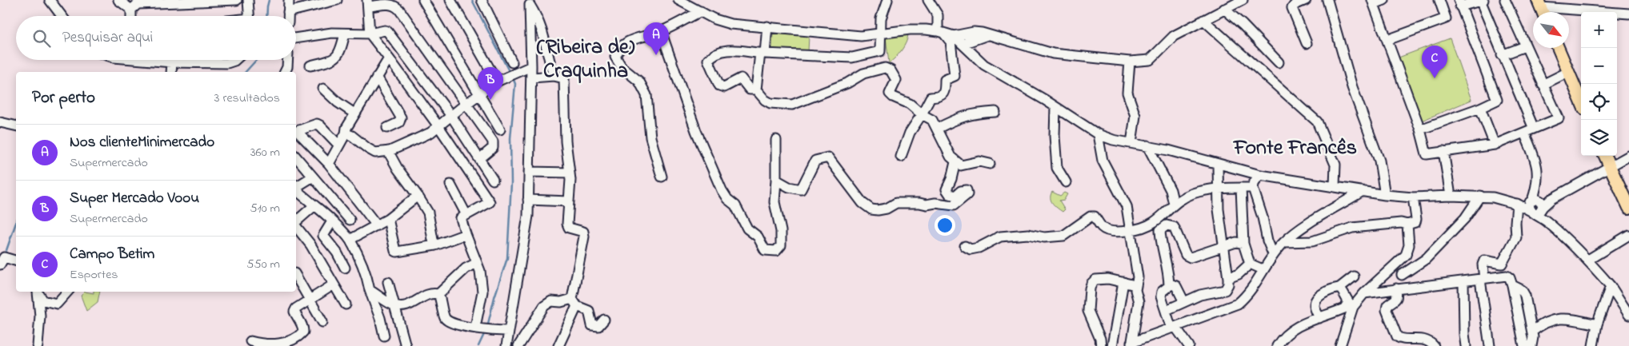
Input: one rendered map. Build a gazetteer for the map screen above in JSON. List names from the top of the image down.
{
  "districts": ["(Ribeira de) Craquinha", "Fonte Francês"],
  "north": "bottom right",
  "page": {
    "map_buttons": ["+", "−"],
    "search": "Pesquisar aqui",
    "pins": ["A", "C", "B"],
    "heading": ["Por perto", "3 resultados"],
    "list": [
      {
        "mark": "A",
        "name": "Nos clienteMinimercado",
        "note": "Supermercado",
        "value": "360 m"
      },
      {
        "mark": "B",
        "name": "Super Mercado Voou",
        "note": "Supermercado",
        "value": "510 m"
      },
      {
        "mark": "C",
        "name": "Campo Betim",
        "note": "Esportes",
        "value": "550 m"
      }
    ]
  }
}
